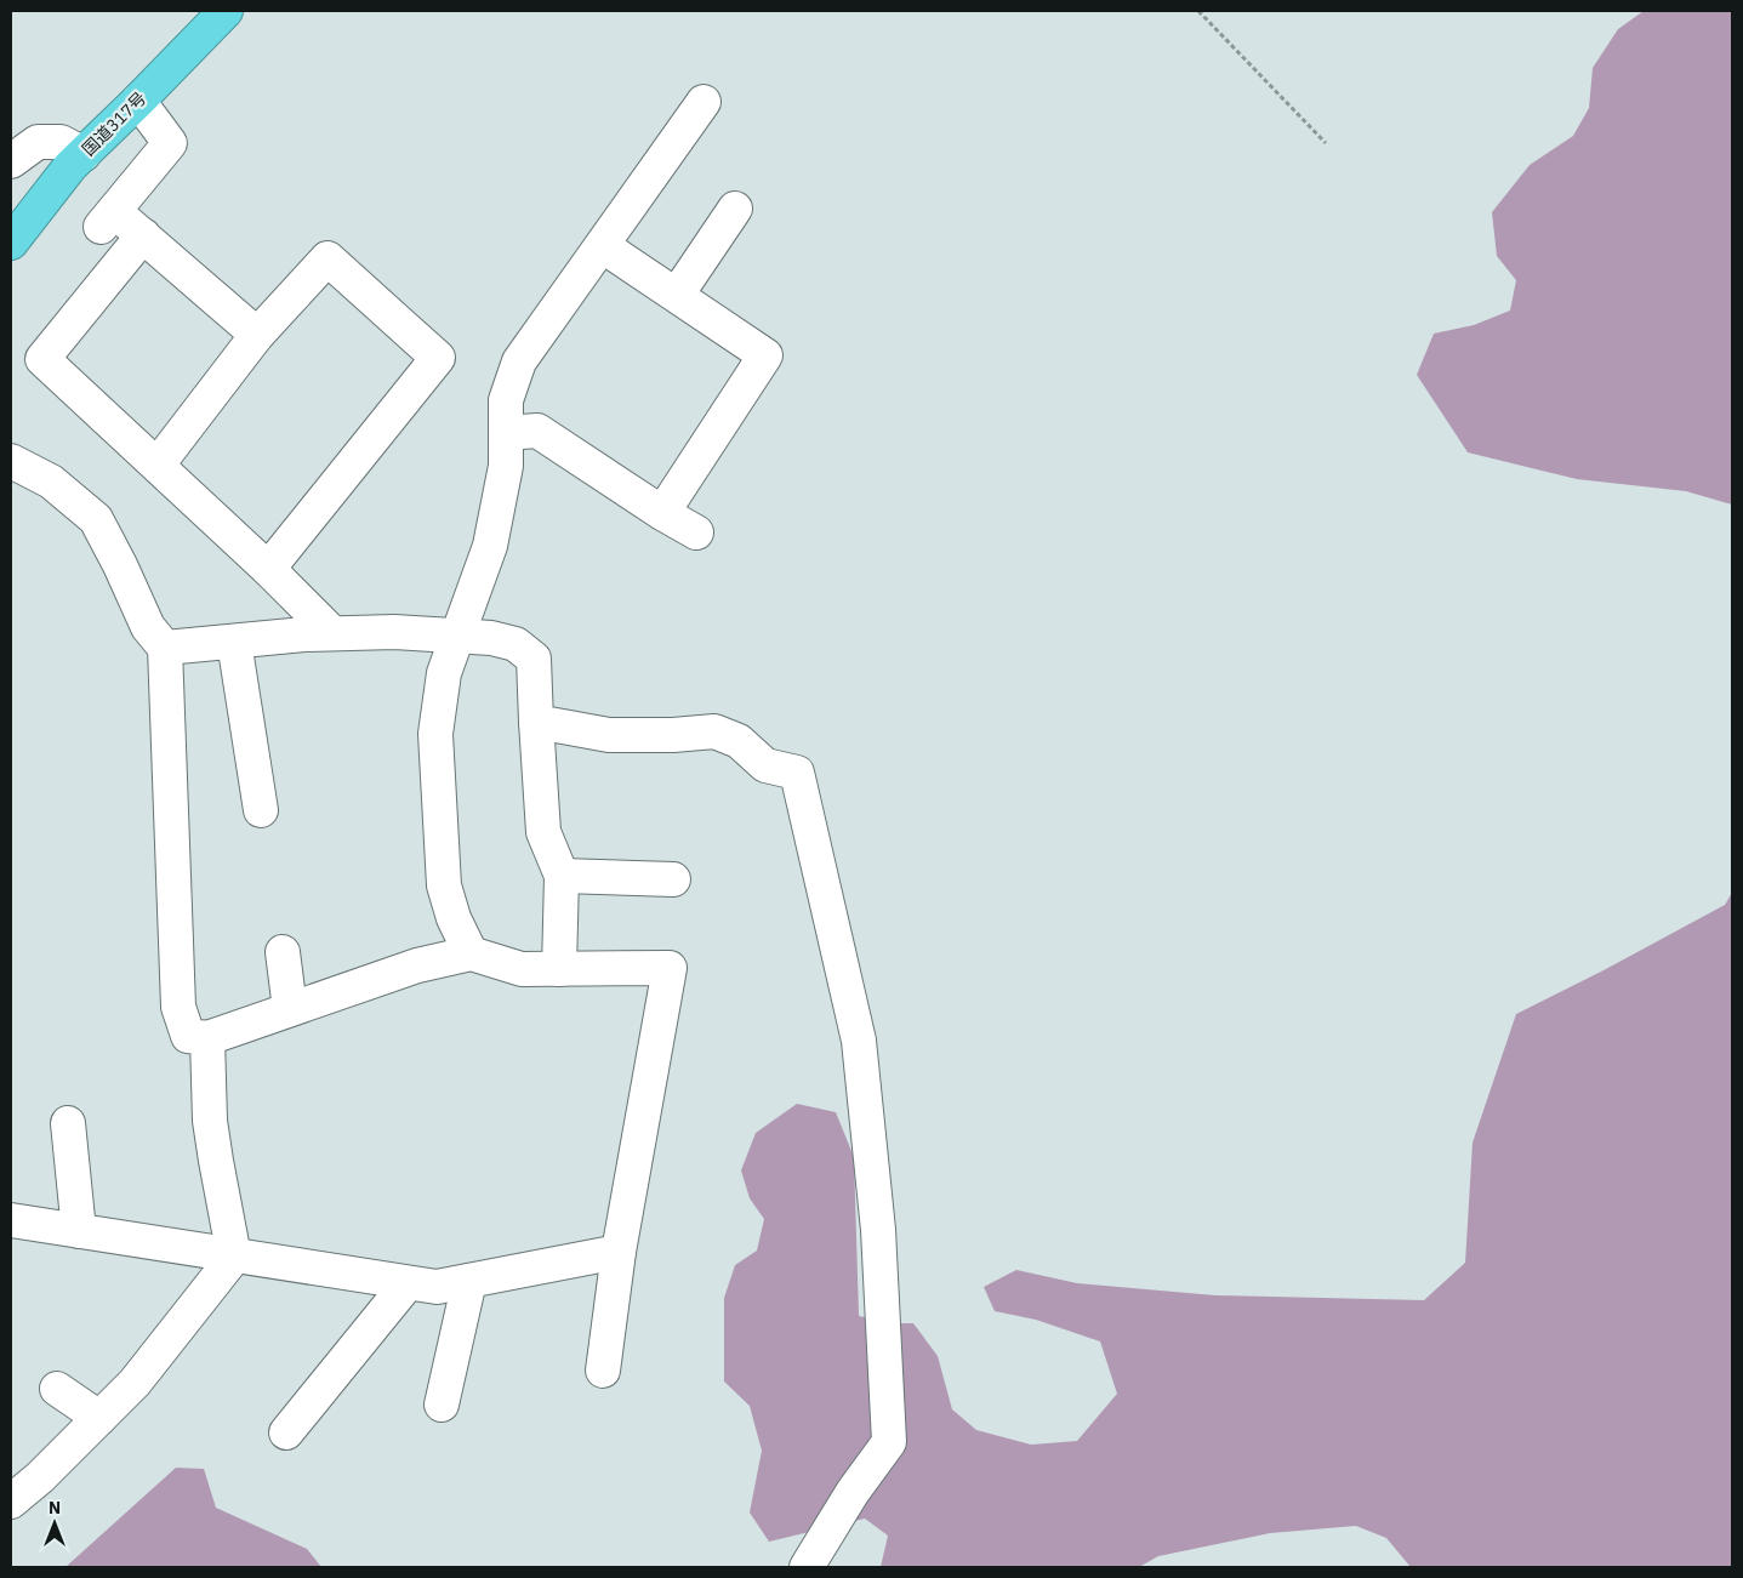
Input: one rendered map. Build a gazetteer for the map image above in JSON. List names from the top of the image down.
{
  "streets": {
    "highway": ["国道317号"]
  },
  "north": "top"
}
